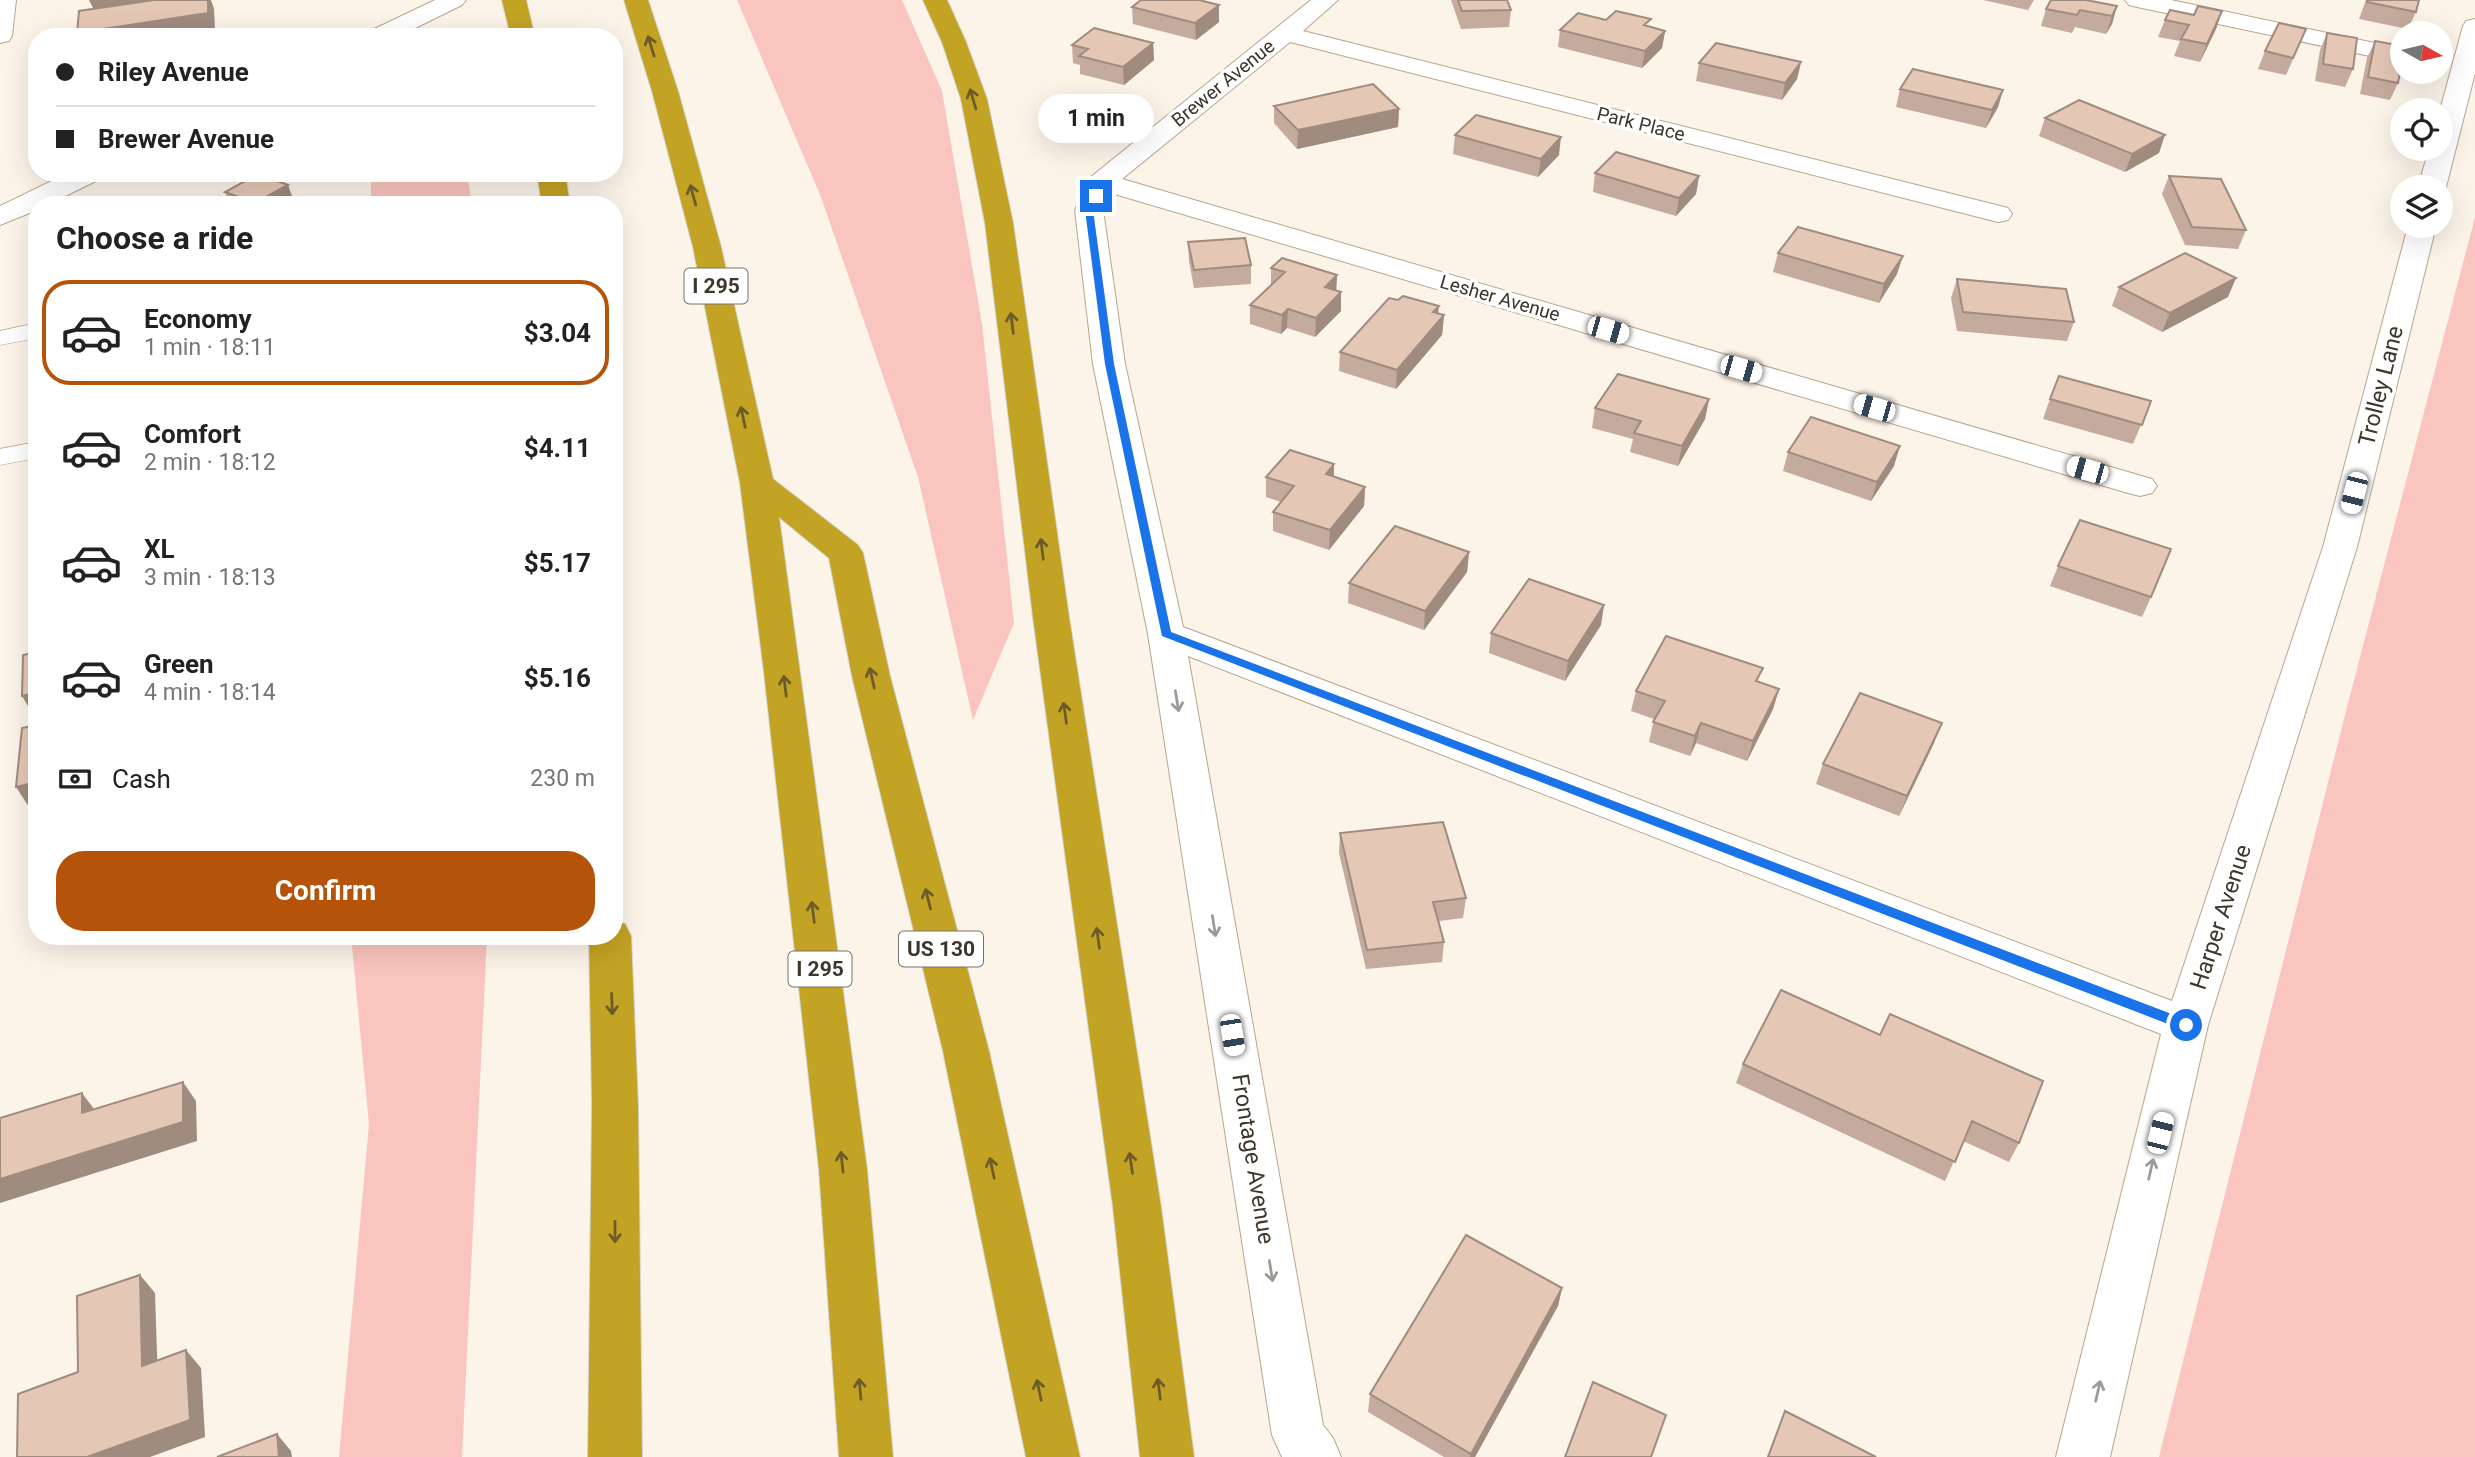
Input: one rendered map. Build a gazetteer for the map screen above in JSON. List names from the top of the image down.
{
  "streets": {
    "highway": ["I 295", "US 130"],
    "street": [
      "Brewer Avenue",
      "Park Place",
      "Lesher Avenue",
      "Trolley Lane",
      "Harper Avenue",
      "Frontage Avenue"
    ]
  },
  "crossings": [
    ["Brewer Avenue", "Park Place"],
    ["Brewer Avenue", "Lesher Avenue"],
    ["Brewer Avenue", "Frontage Avenue"],
    ["I 295", "US 130"],
    ["Trolley Lane", "Harper Avenue"]
  ],
  "one_way": ["Harper Avenue", "Frontage Avenue"],
  "north": "right",
  "page": {
    "banner": ["Riley Avenue", "Brewer Avenue"],
    "bubble": "1 min",
    "heading": "Choose a ride",
    "list": [
      {
        "name": "Economy",
        "note": "1 min · 18:11",
        "value": "$3.04"
      },
      {
        "name": "Comfort",
        "note": "2 min · 18:12",
        "value": "$4.11"
      },
      {
        "name": "XL",
        "note": "3 min · 18:13",
        "value": "$5.17"
      },
      {
        "name": "Green",
        "note": "4 min · 18:14",
        "value": "$5.16"
      }
    ],
    "pay": ["Cash", "230 m"],
    "buttons": "Confirm"
  }
}
